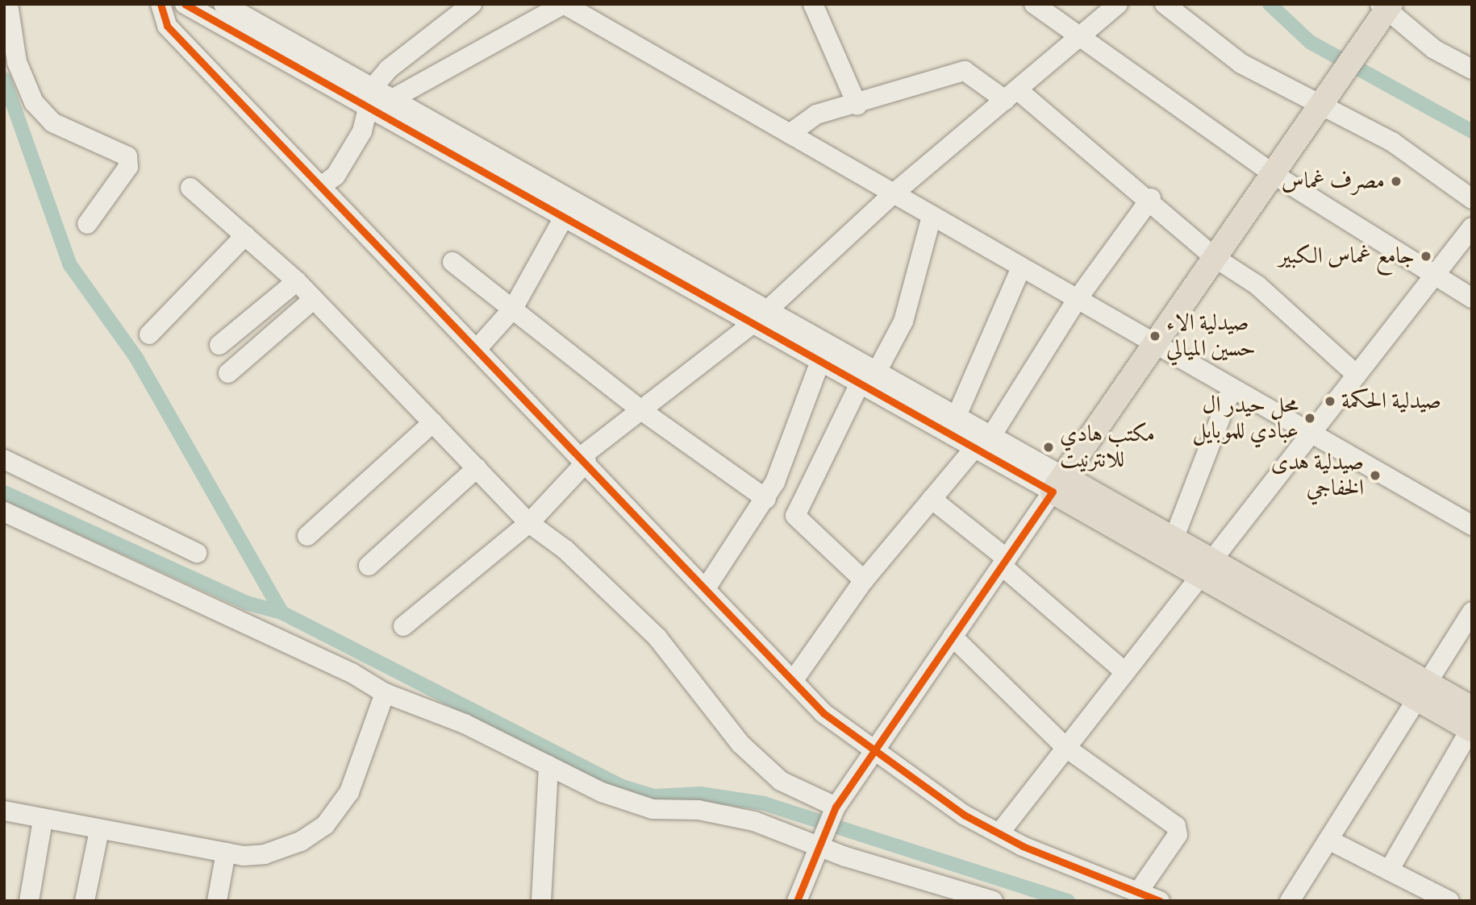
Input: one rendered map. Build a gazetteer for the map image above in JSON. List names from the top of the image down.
{
  "places": [
    "مصرف غماس",
    "جامع غماس الكبير",
    "صيدلية الاء حسين الميالي",
    "صيدلية الحكمة",
    "محل حيدر ال عبادي للموبايل",
    "مكتب هادي للانترنيت",
    "صيدلية هدى الخفاجي"
  ]
}
